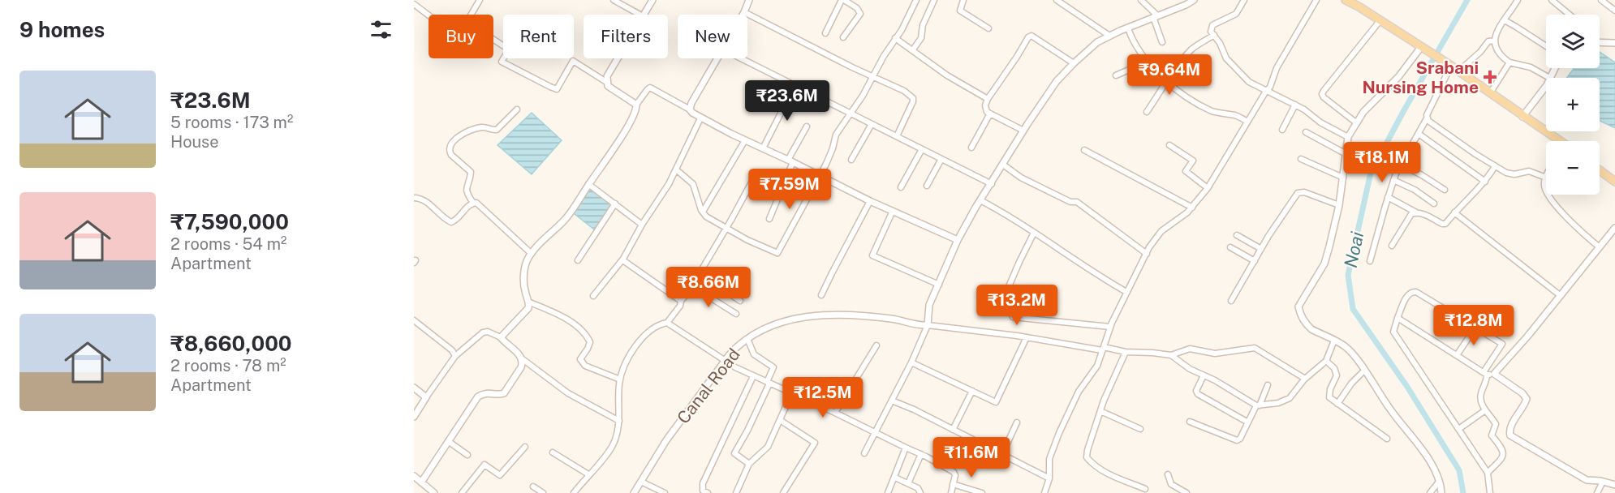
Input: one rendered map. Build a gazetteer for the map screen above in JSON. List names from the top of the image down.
{
  "streets": {
    "street": ["Canal Road"]
  },
  "water": ["Noai"],
  "places": {
    "health": ["Srabani Nursing Home"]
  },
  "page": {
    "heading": "9 homes",
    "map_buttons": ["+", "−"],
    "chip": [
      "Buy",
      "Rent",
      "Filters",
      "New"
    ],
    "price": [
      "₹9.64M",
      "₹23.6M",
      "₹18.1M",
      "₹7.59M",
      "₹8.66M",
      "₹13.2M",
      "₹12.8M",
      "₹12.5M",
      "₹11.6M"
    ],
    "list": [
      {
        "name": "₹23.6M",
        "note": "5 rooms · 173 m² · House"
      },
      {
        "name": "₹7,590,000",
        "note": "2 rooms · 54 m² · Apartment"
      },
      {
        "name": "₹8,660,000",
        "note": "2 rooms · 78 m² · Apartment"
      }
    ]
  }
}
